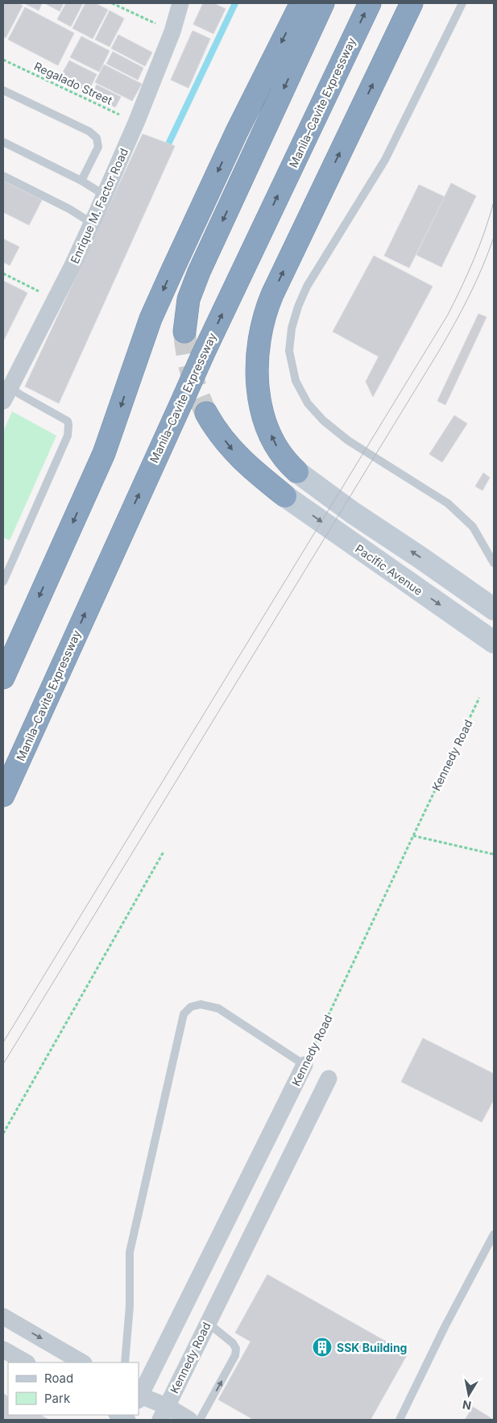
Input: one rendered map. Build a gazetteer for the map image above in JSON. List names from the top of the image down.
{
  "streets": {
    "highway": ["Manila–Cavite Expressway"],
    "main road": ["Pacific Avenue"],
    "street": ["Enrique M. Factor Road", "Kennedy Road"],
    "path": ["Regalado Street"]
  },
  "crossings": [
    ["Regalado Street", "Enrique M. Factor Road"]
  ],
  "places": {
    "building": ["SSK Building"]
  },
  "legend": ["Road", "Park"],
  "north": "bottom"
}
